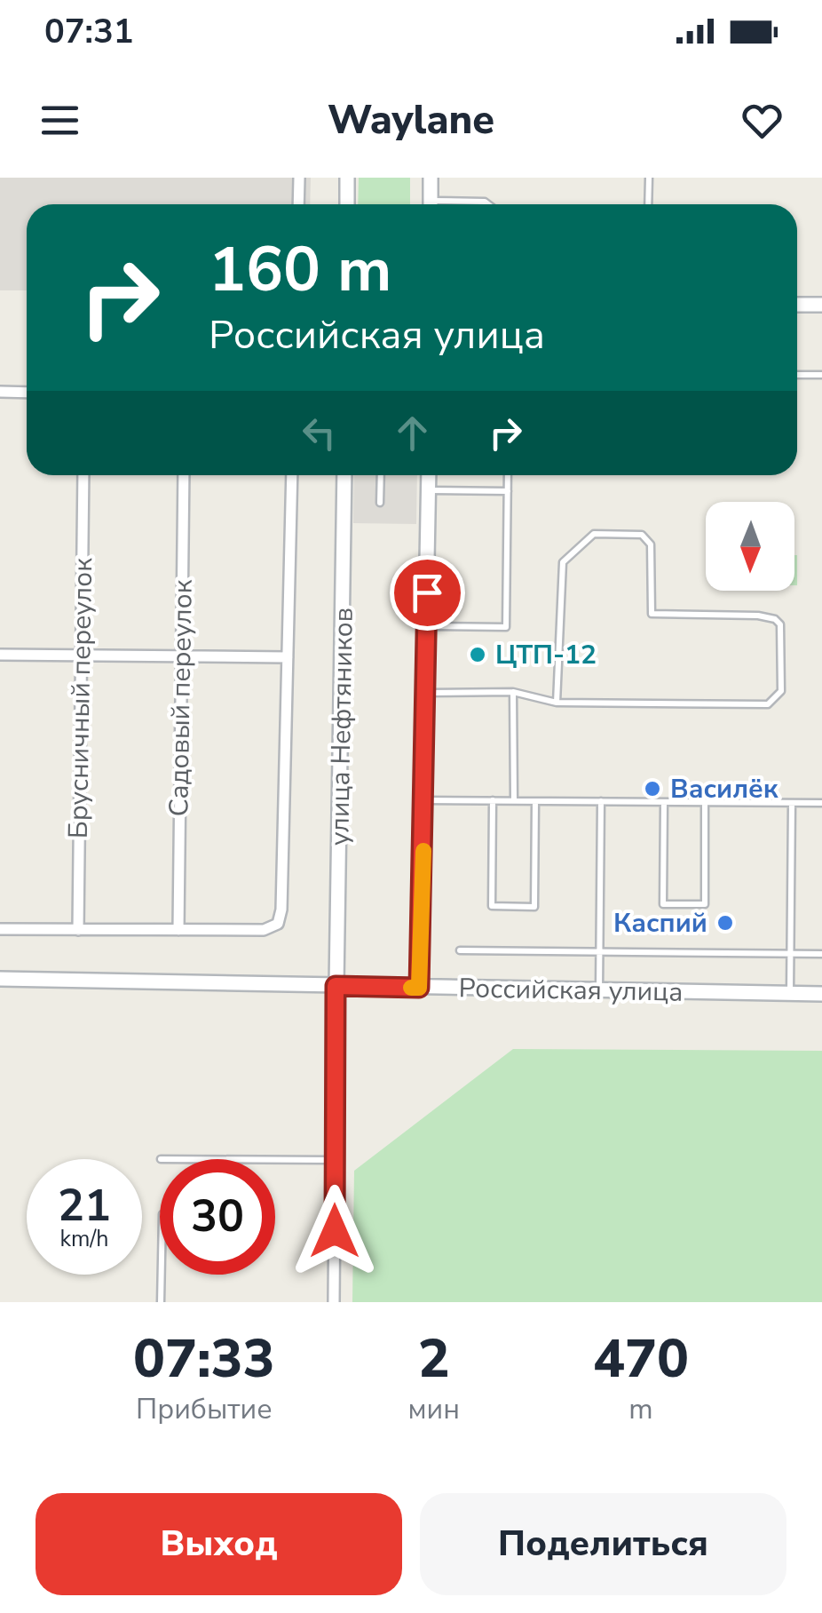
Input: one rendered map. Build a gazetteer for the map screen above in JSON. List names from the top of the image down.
{
  "streets": {
    "main road": ["улица Нефтяников", "Российская улица"],
    "street": ["Брусничный переулок", "Садовый переулок"]
  },
  "crossings": [
    ["улица Нефтяников", "Российская улица"]
  ],
  "places": ["ЦТП-12", "Василёк", "Каспий"],
  "north": "bottom",
  "page": {
    "status": "07:31",
    "header": "Waylane",
    "turn": ["160 m", "Российская улица"],
    "speed": "21 km/h",
    "limit": "30",
    "eta": [
      "07:33",
      "Прибытие",
      "2",
      "мин",
      "470",
      "m"
    ],
    "buttons": ["Выход", "Поделиться"]
  }
}
